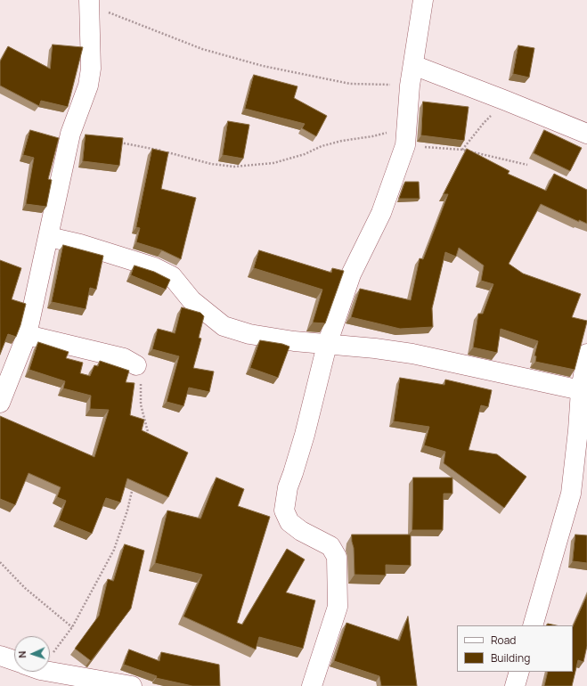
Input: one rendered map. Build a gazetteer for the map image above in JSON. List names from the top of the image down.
{
  "legend": ["Road", "Building"],
  "north": "left"
}
